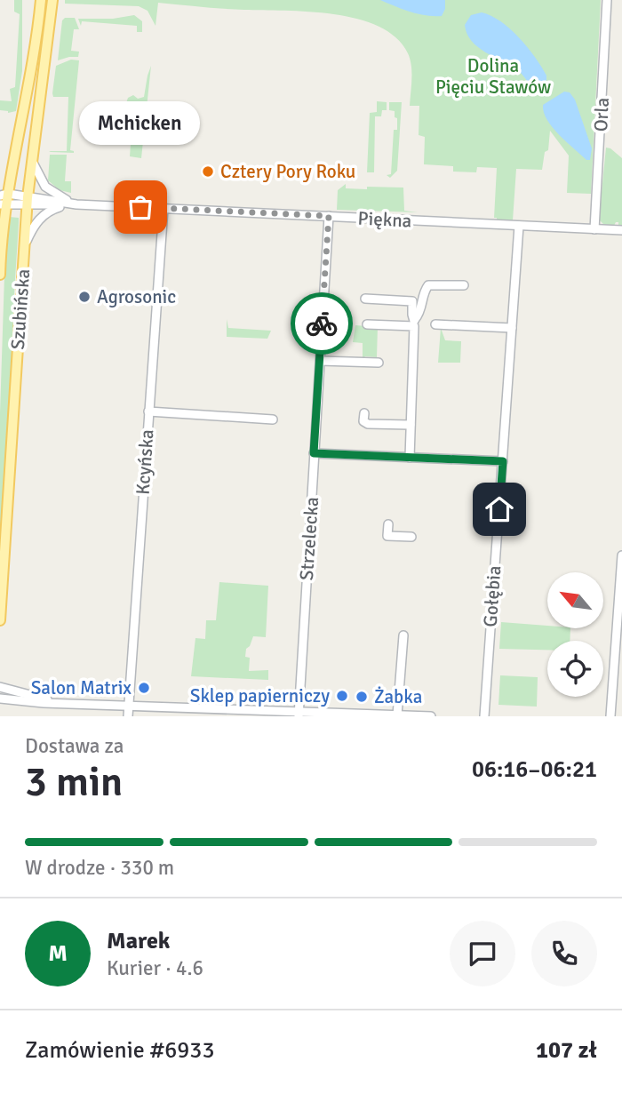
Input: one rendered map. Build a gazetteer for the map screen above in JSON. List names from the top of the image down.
{
  "streets": {
    "main road": ["Szubińska"],
    "street": [
      "Orla",
      "Piękna",
      "Kcyńska",
      "Strzelecka",
      "Gołębia"
    ]
  },
  "crossings": [
    ["Orla", "Piękna"],
    ["Piękna", "Szubińska"],
    ["Piękna", "Kcyńska"],
    ["Piękna", "Strzelecka"],
    ["Piękna", "Gołębia"]
  ],
  "parks": ["Dolina Pięciu Stawów"],
  "places": [
    "Cztery Pory Roku",
    "Mchicken",
    "Agrosonic",
    "Salon Matrix",
    "Sklep papierniczy",
    "Żabka"
  ],
  "north": "top left",
  "page": {
    "bubble": "Mchicken",
    "heading": ["3 min", "Dostawa za", "06:16–06:21"],
    "panel": [
      "Marek",
      "Kurier · 4.6",
      "Zamówienie #6933",
      "107 zł"
    ],
    "bar": "W drodze · 330 m",
    "round": "M"
  }
}
